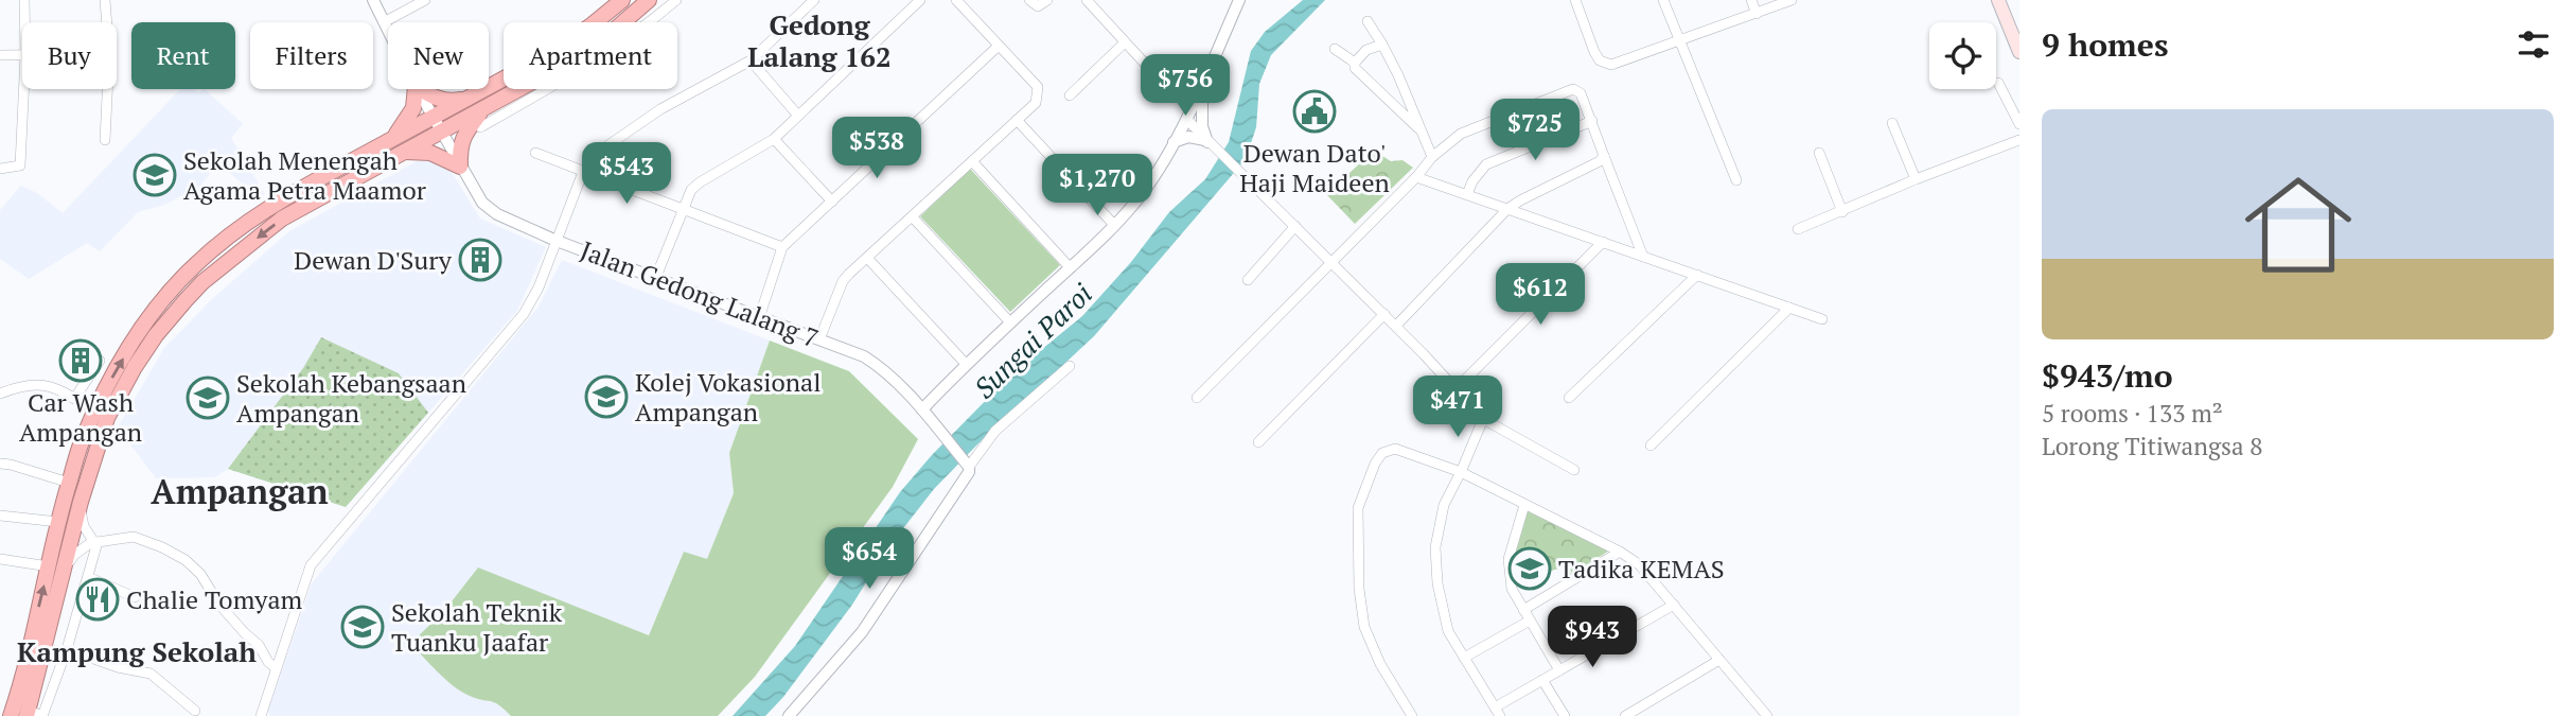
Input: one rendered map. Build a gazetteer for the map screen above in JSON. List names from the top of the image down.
{
  "streets": {
    "street": ["Jalan Gedong Lalang 7"]
  },
  "districts": ["Gedong Lalang 162", "Ampangan", "Kampung Sekolah"],
  "water": ["Sungai Paroi"],
  "places": {
    "public building": ["Dewan Dato' Haji Maideen"],
    "school or university": [
      "Sekolah Menengah Agama Petra Maamor",
      "Kolej Vokasional Ampangan",
      "Sekolah Kebangsaan Ampangan",
      "Tadika KEMAS",
      "Sekolah Teknik Tuanku Jaafar"
    ],
    "building": ["Dewan D'Sury", "Car Wash Ampangan"],
    "restaurant": ["Chalie Tomyam"]
  },
  "page": {
    "heading": "9 homes",
    "chip": [
      "Buy",
      "Rent",
      "Filters",
      "New",
      "Apartment"
    ],
    "price": [
      "$756",
      "$725",
      "$538",
      "$543",
      "$1,270",
      "$612",
      "$471",
      "$654",
      "$943"
    ],
    "list": [
      {
        "name": "$943/mo",
        "note": "5 rooms · 133 m² · Lorong Titiwangsa 8"
      }
    ]
  }
}
